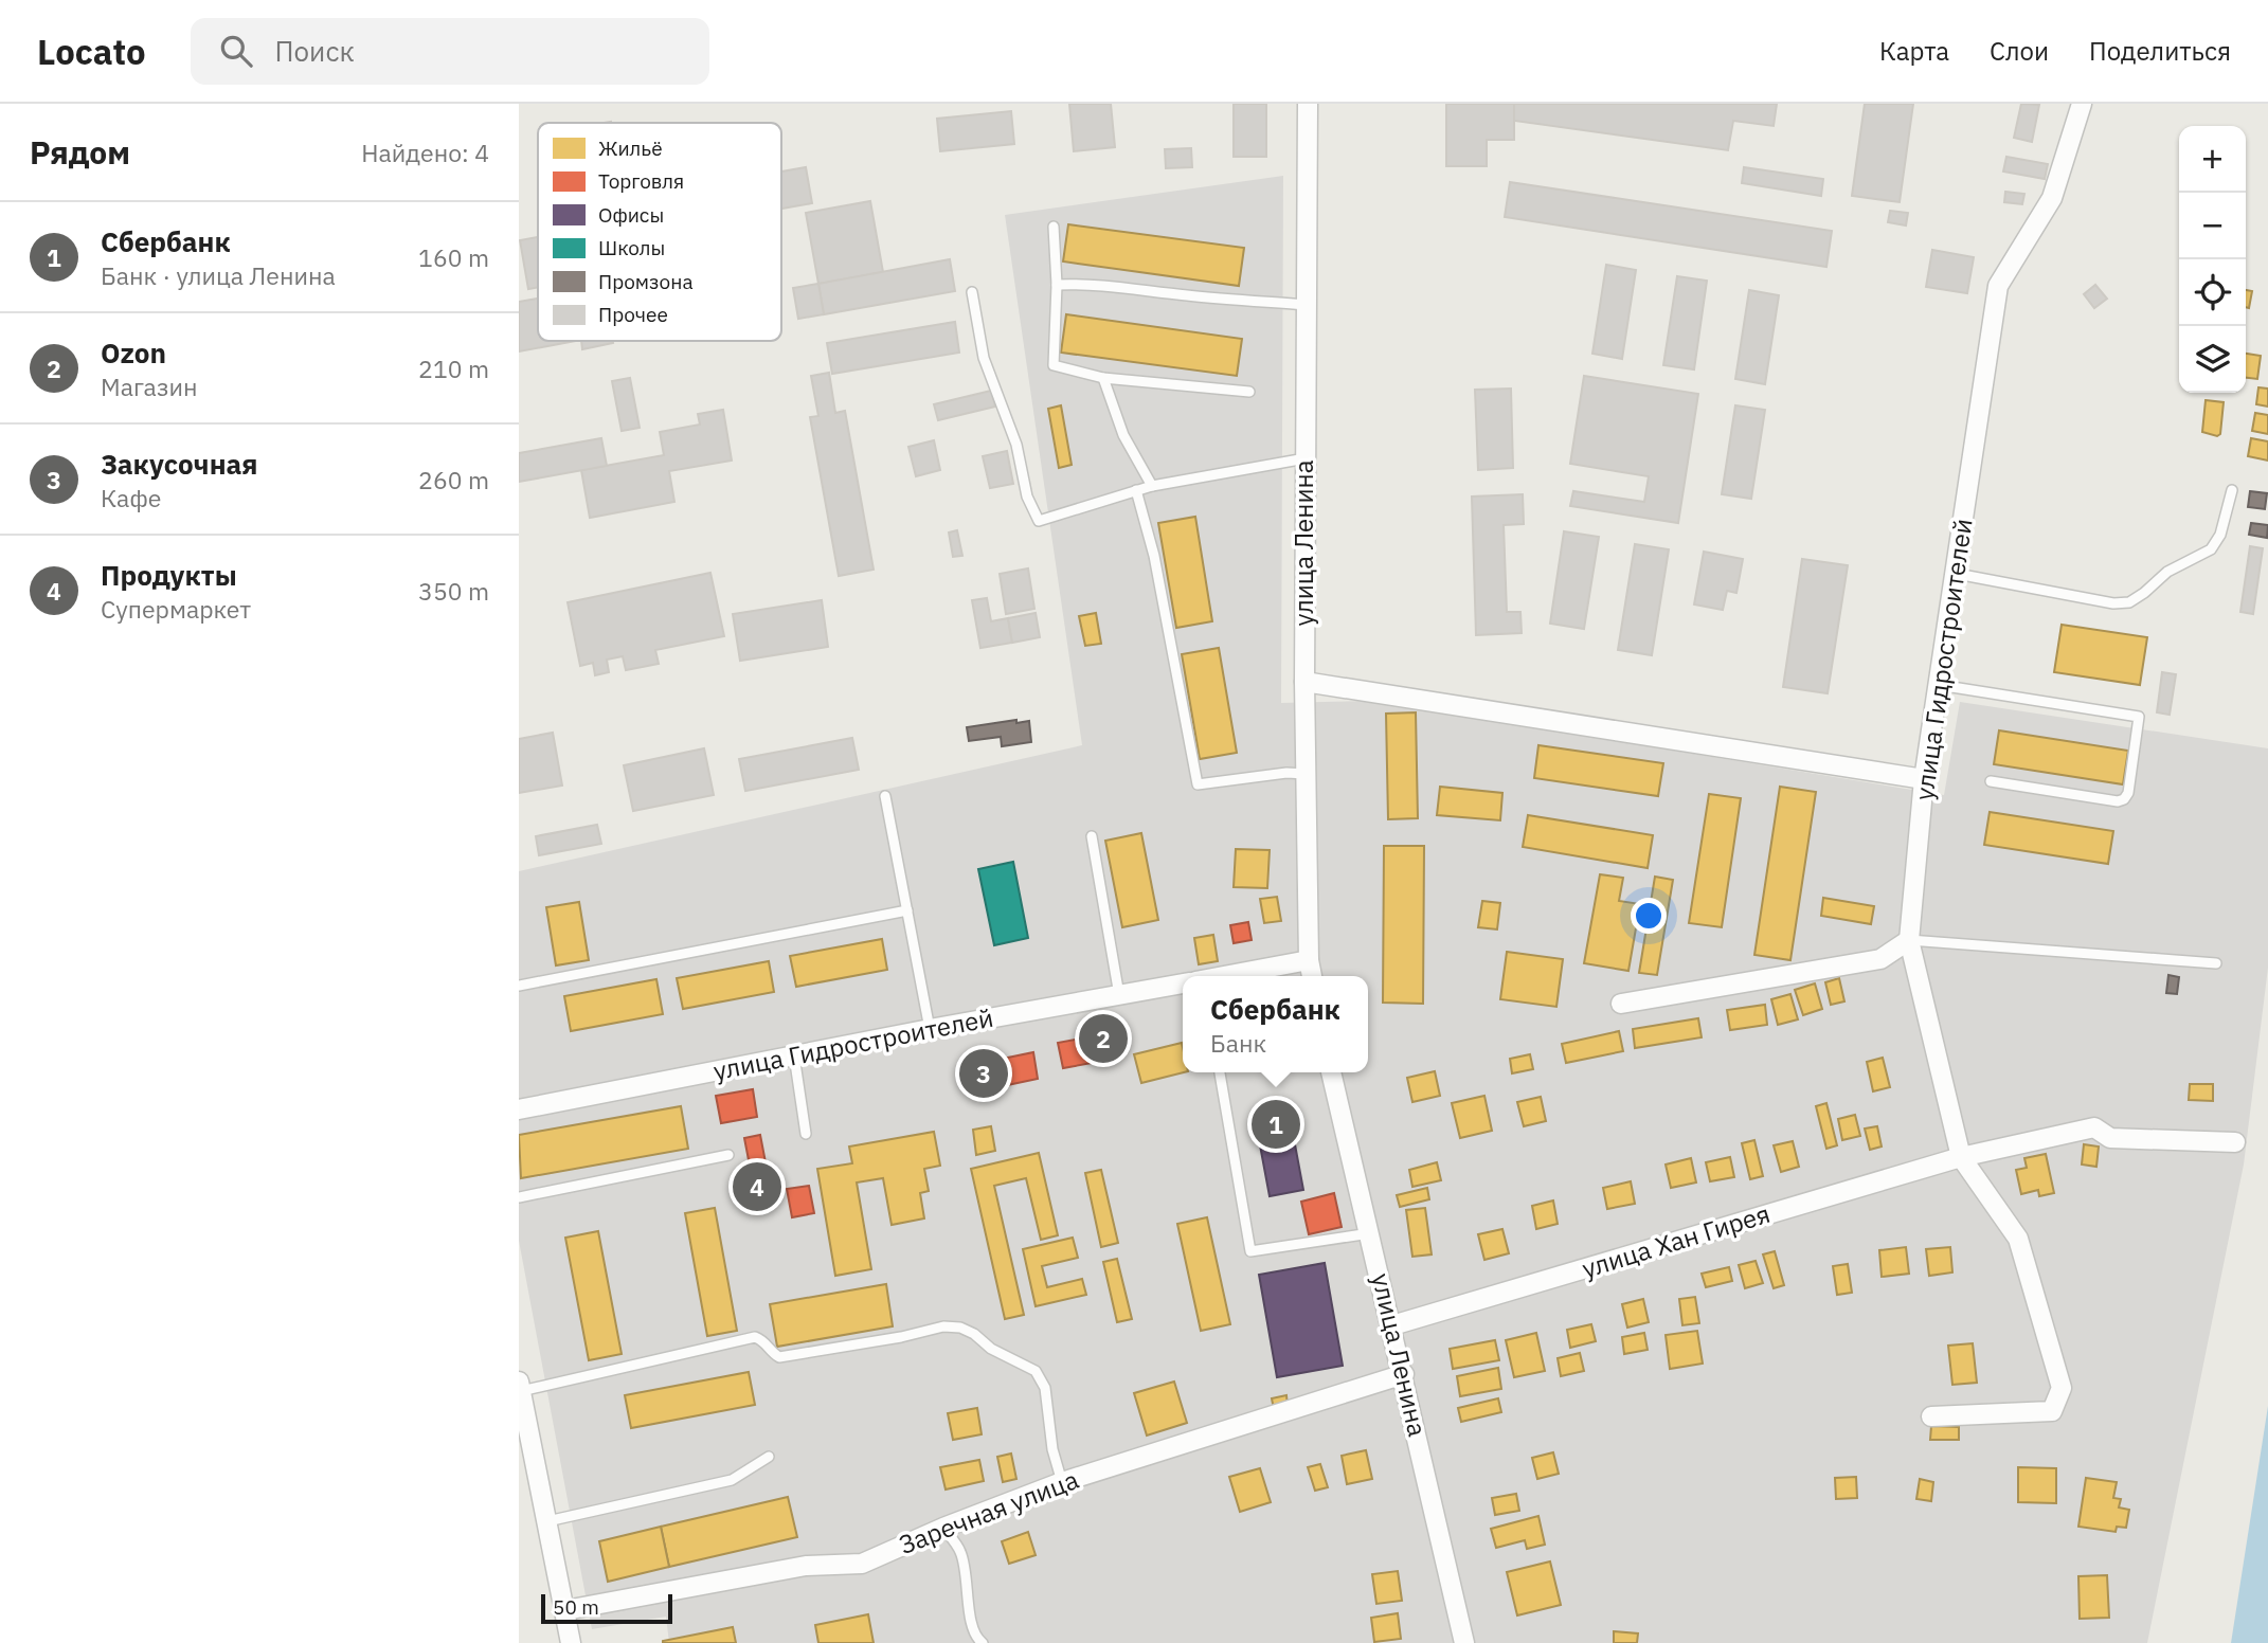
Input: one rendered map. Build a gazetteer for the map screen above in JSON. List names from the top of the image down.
{
  "streets": {
    "street": [
      "улица Ленина",
      "улица Гидростроителей",
      "улица Хан Гирея",
      "Заречная улица"
    ]
  },
  "crossings": [
    ["улица Ленина", "улица Гидростроителей"],
    ["улица Ленина", "улица Хан Гирея"],
    ["улица Ленина", "Заречная улица"]
  ],
  "legend": [
    "Жильё",
    "Торговля",
    "Офисы",
    "Школы",
    "Промзона",
    "Прочее"
  ],
  "scale_bar": "50 m",
  "page": {
    "header": "Locato",
    "search": "Поиск",
    "nav": ["Карта", "Слои", "Поделиться"],
    "heading": ["Рядом", "Найдено: 4"],
    "map_buttons": ["+", "−"],
    "list": [
      {
        "mark": "1",
        "name": "Сбербанк",
        "note": "Банк · улица Ленина",
        "value": "160 m"
      },
      {
        "mark": "2",
        "name": "Ozon",
        "note": "Магазин",
        "value": "210 m"
      },
      {
        "mark": "3",
        "name": "Закусочная",
        "note": "Кафе",
        "value": "260 m"
      },
      {
        "mark": "4",
        "name": "Продукты",
        "note": "Супермаркет",
        "value": "350 m"
      }
    ],
    "popup": ["Сбербанк", "Банк"],
    "pins": [
      "2",
      "3",
      "1",
      "4"
    ],
    "scale": "50 m"
  }
}
